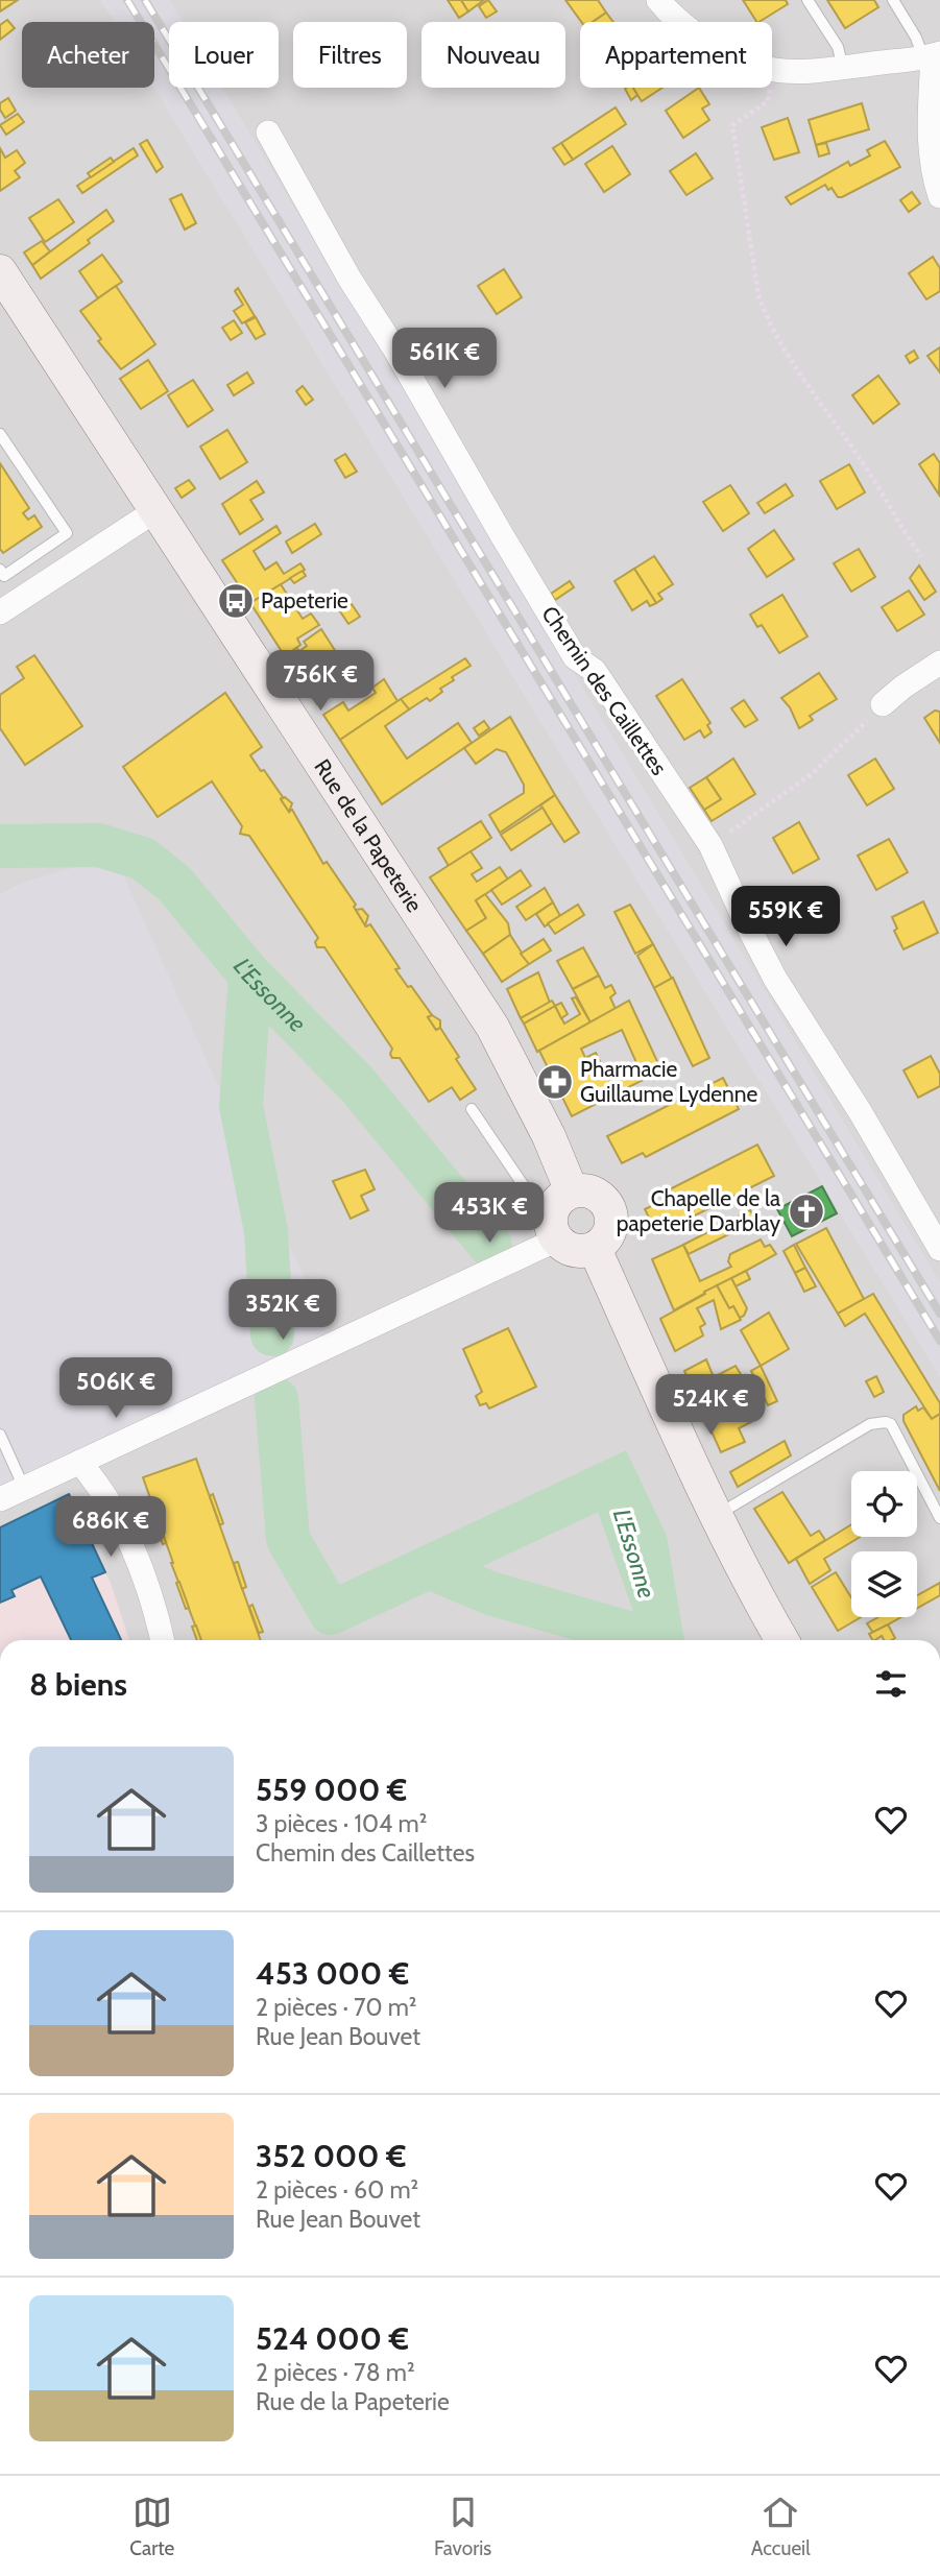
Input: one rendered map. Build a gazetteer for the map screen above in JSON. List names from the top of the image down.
{
  "streets": {
    "street": ["Chemin des Caillettes", "Rue de la Papeterie"]
  },
  "water": ["L'Essonne"],
  "places": {
    "bus stop": ["Papeterie"],
    "pharmacy": ["Pharmacie Guillaume Lydenne"],
    "church": ["Chapelle de la papeterie Darblay"]
  },
  "page": {
    "chip": [
      "Acheter",
      "Louer",
      "Filtres",
      "Nouveau",
      "Appartement"
    ],
    "price": [
      "561K €",
      "756K €",
      "559K €",
      "453K €",
      "352K €",
      "506K €",
      "524K €",
      "686K €"
    ],
    "heading": "8 biens",
    "list": [
      {
        "name": "559 000 €",
        "note": "3 pièces · 104 m² · Chemin des Caillettes"
      },
      {
        "name": "453 000 €",
        "note": "2 pièces · 70 m² · Rue Jean Bouvet"
      },
      {
        "name": "352 000 €",
        "note": "2 pièces · 60 m² · Rue Jean Bouvet"
      },
      {
        "name": "524 000 €",
        "note": "2 pièces · 78 m² · Rue de la Papeterie"
      }
    ],
    "tabs": ["Carte", "Favoris", "Accueil"]
  }
}
